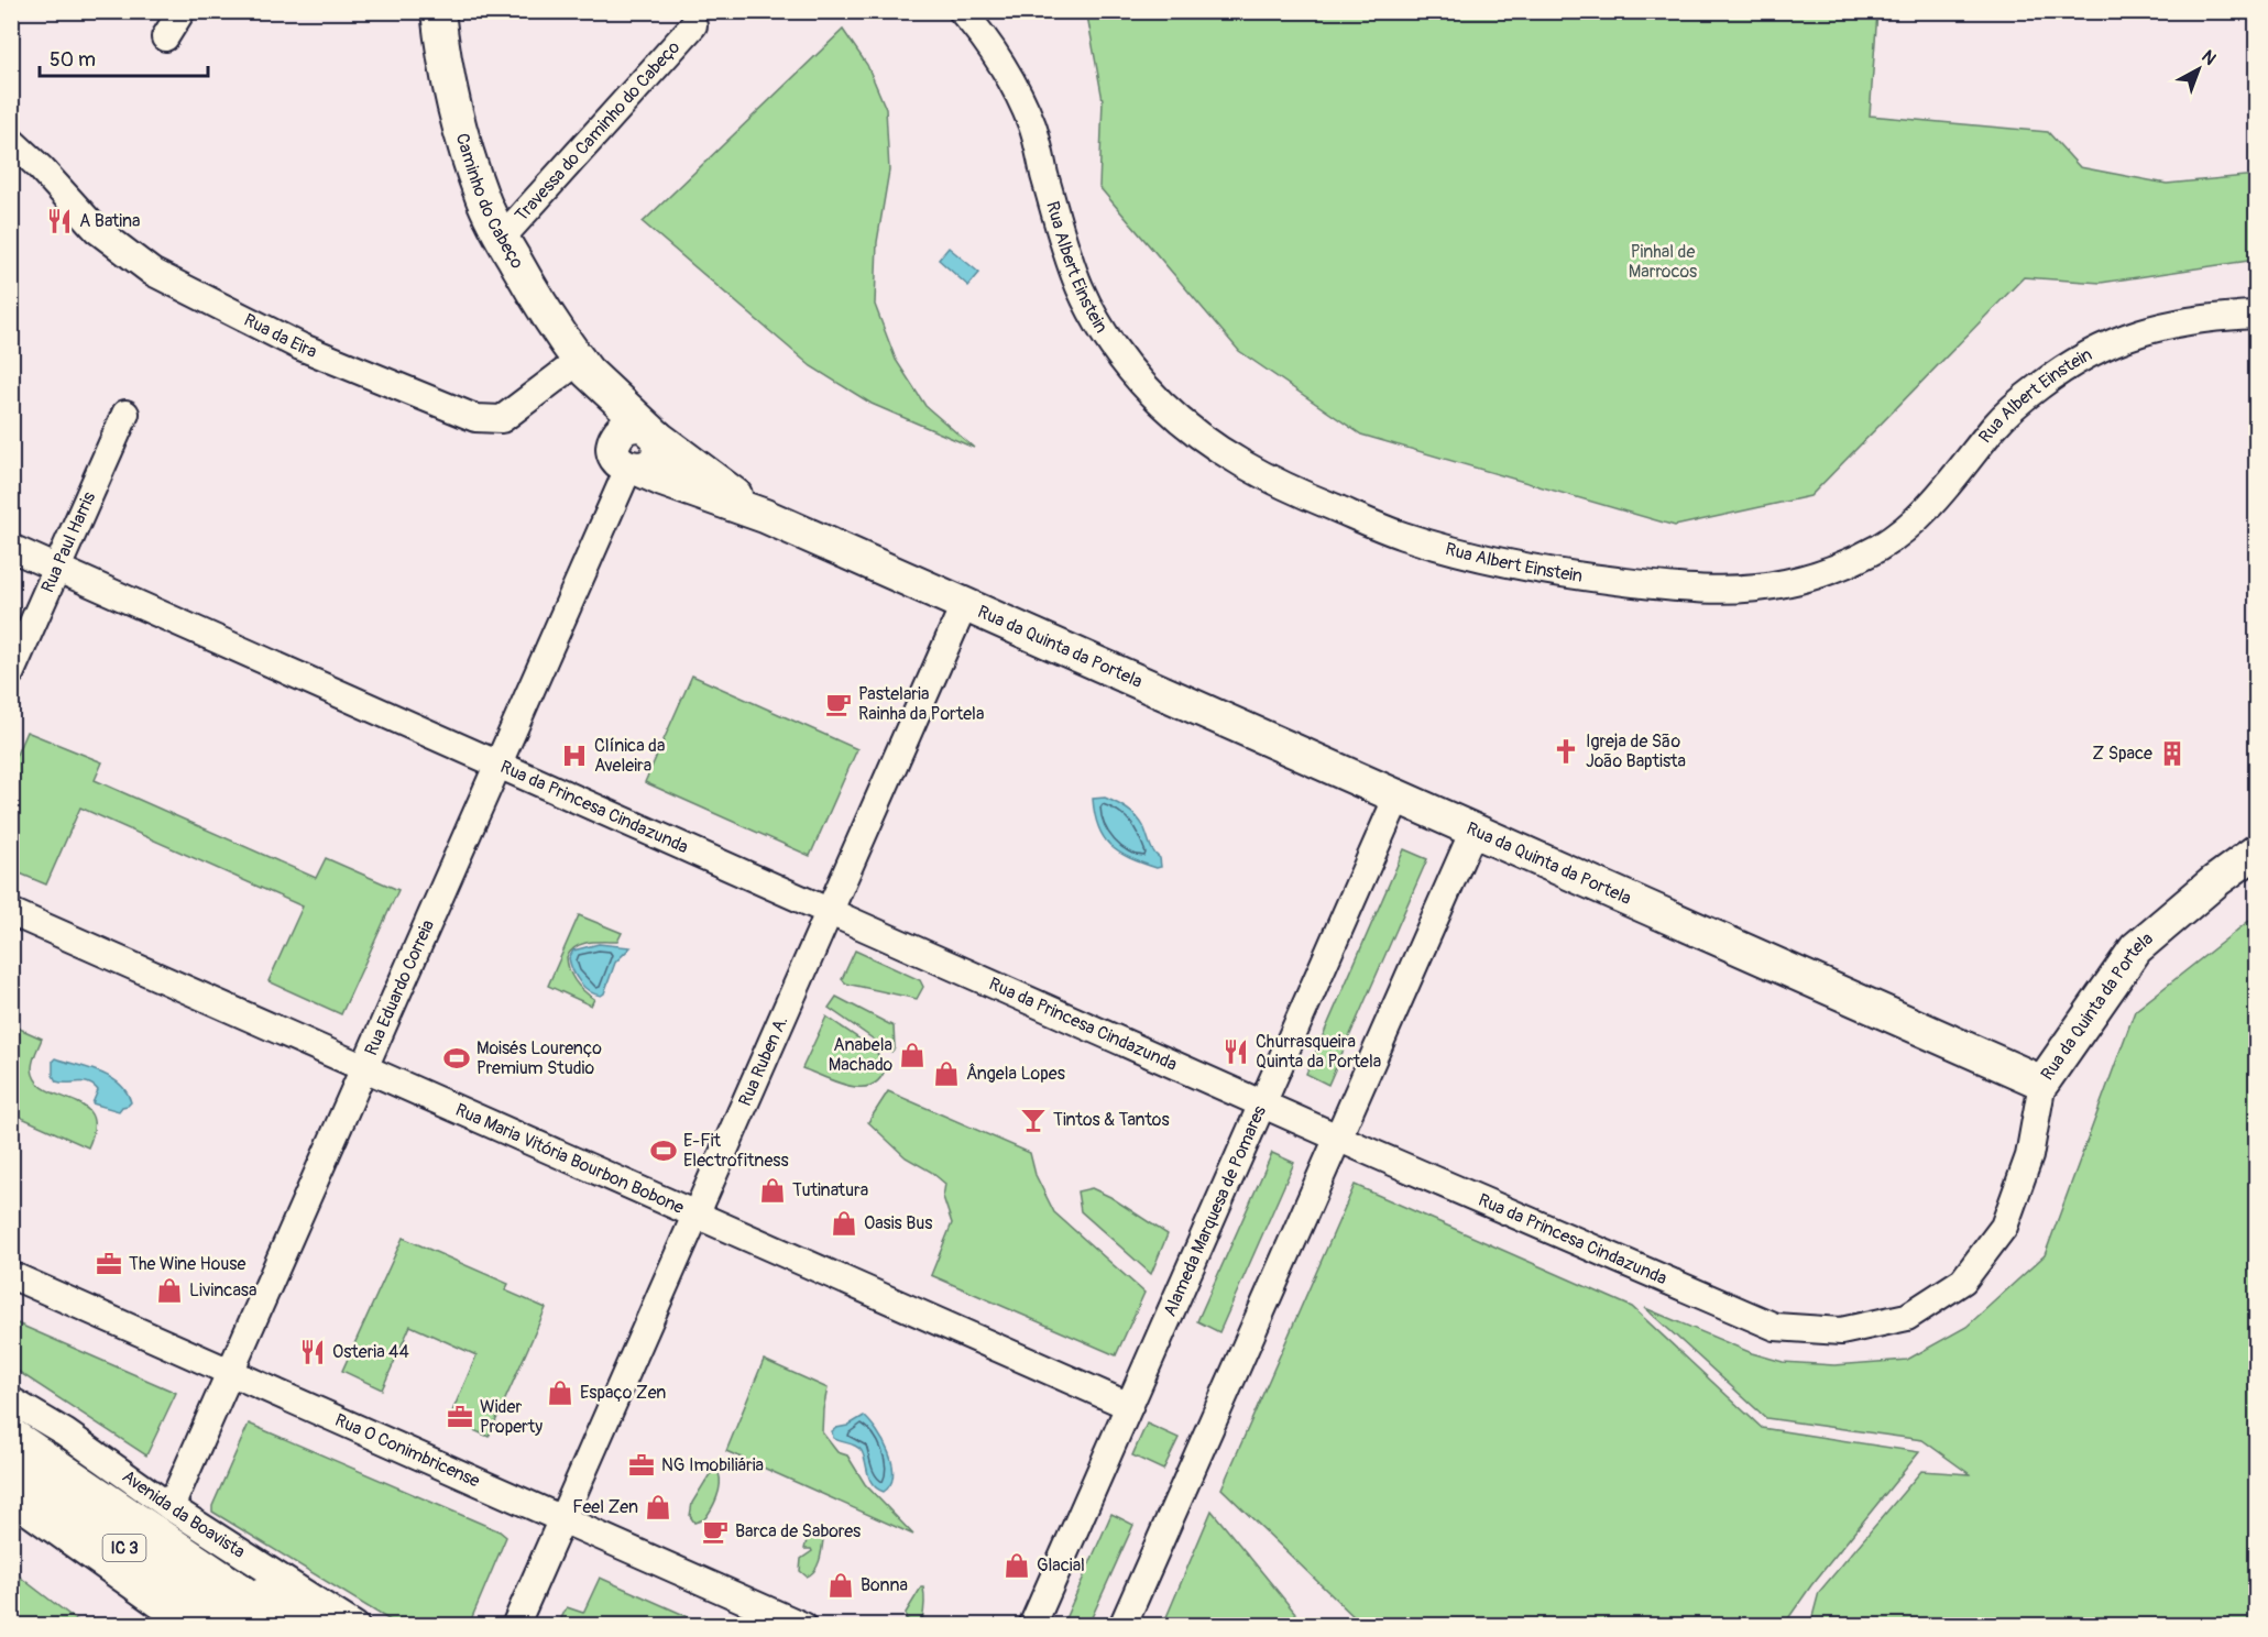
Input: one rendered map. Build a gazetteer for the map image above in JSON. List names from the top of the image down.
{
  "streets": {
    "highway": ["Avenida da Boavista", "IC 3"],
    "street": [
      "Travessa do Caminho do Cabeço",
      "Caminho do Cabeço",
      "Rua Albert Einstein",
      "Rua da Eira",
      "Rua Paul Harris",
      "Rua da Quinta da Portela",
      "Rua da Princesa Cindazunda",
      "Rua Eduardo Correia",
      "Rua Ruben A.",
      "Rua Maria Vitória Bourbon Bobone",
      "Alameda Marquesa de Pomares",
      "Rua O Conimbricense"
    ]
  },
  "crossings": [
    ["Travessa do Caminho do Cabeço", "Caminho do Cabeço"],
    ["Caminho do Cabeço", "Rua da Eira"],
    ["Caminho do Cabeço", "Rua da Quinta da Portela"],
    ["Caminho do Cabeço", "Rua Eduardo Correia"],
    ["Rua Paul Harris", "Rua da Princesa Cindazunda"],
    ["Rua da Quinta da Portela", "Rua da Princesa Cindazunda"],
    ["Rua da Quinta da Portela", "Rua Eduardo Correia"],
    ["Rua da Quinta da Portela", "Rua Ruben A."],
    ["Rua da Quinta da Portela", "Alameda Marquesa de Pomares"],
    ["Rua da Princesa Cindazunda", "Rua Eduardo Correia"],
    ["Rua da Princesa Cindazunda", "Rua Ruben A."],
    ["Rua da Princesa Cindazunda", "Alameda Marquesa de Pomares"],
    ["Rua Eduardo Correia", "Rua Maria Vitória Bourbon Bobone"],
    ["Rua Eduardo Correia", "Rua O Conimbricense"],
    ["Rua Eduardo Correia", "Avenida da Boavista"],
    ["Rua Ruben A.", "Rua Maria Vitória Bourbon Bobone"],
    ["Rua Ruben A.", "Rua O Conimbricense"],
    ["Rua Maria Vitória Bourbon Bobone", "Alameda Marquesa de Pomares"]
  ],
  "parks": ["Pinhal de Marrocos"],
  "places": {
    "restaurant": ["A Batina", "Churrasqueira Quinta da Portela", "Osteria 44"],
    "cafe": ["Pastelaria Rainha da Portela", "Barca de Sabores"],
    "church": ["Igreja de São João Baptista"],
    "building": ["Z Space"],
    "hospital": ["Clínica da Aveleira"],
    "shop": [
      "Anabela Machado",
      "Ângela Lopes",
      "Tutinatura",
      "Oasis Bus",
      "Livincasa",
      "Espaço Zen",
      "Feel Zen",
      "Glacial",
      "Bonna"
    ],
    "sports": ["Moisés Lourenço Premium Studio", "E-Fit Electrofitness"],
    "bar": ["Tintos & Tantos"],
    "office": ["The Wine House", "Wider Property", "NG Imobiliária"]
  },
  "scale_bar": "50 m",
  "north": "top right"
}
